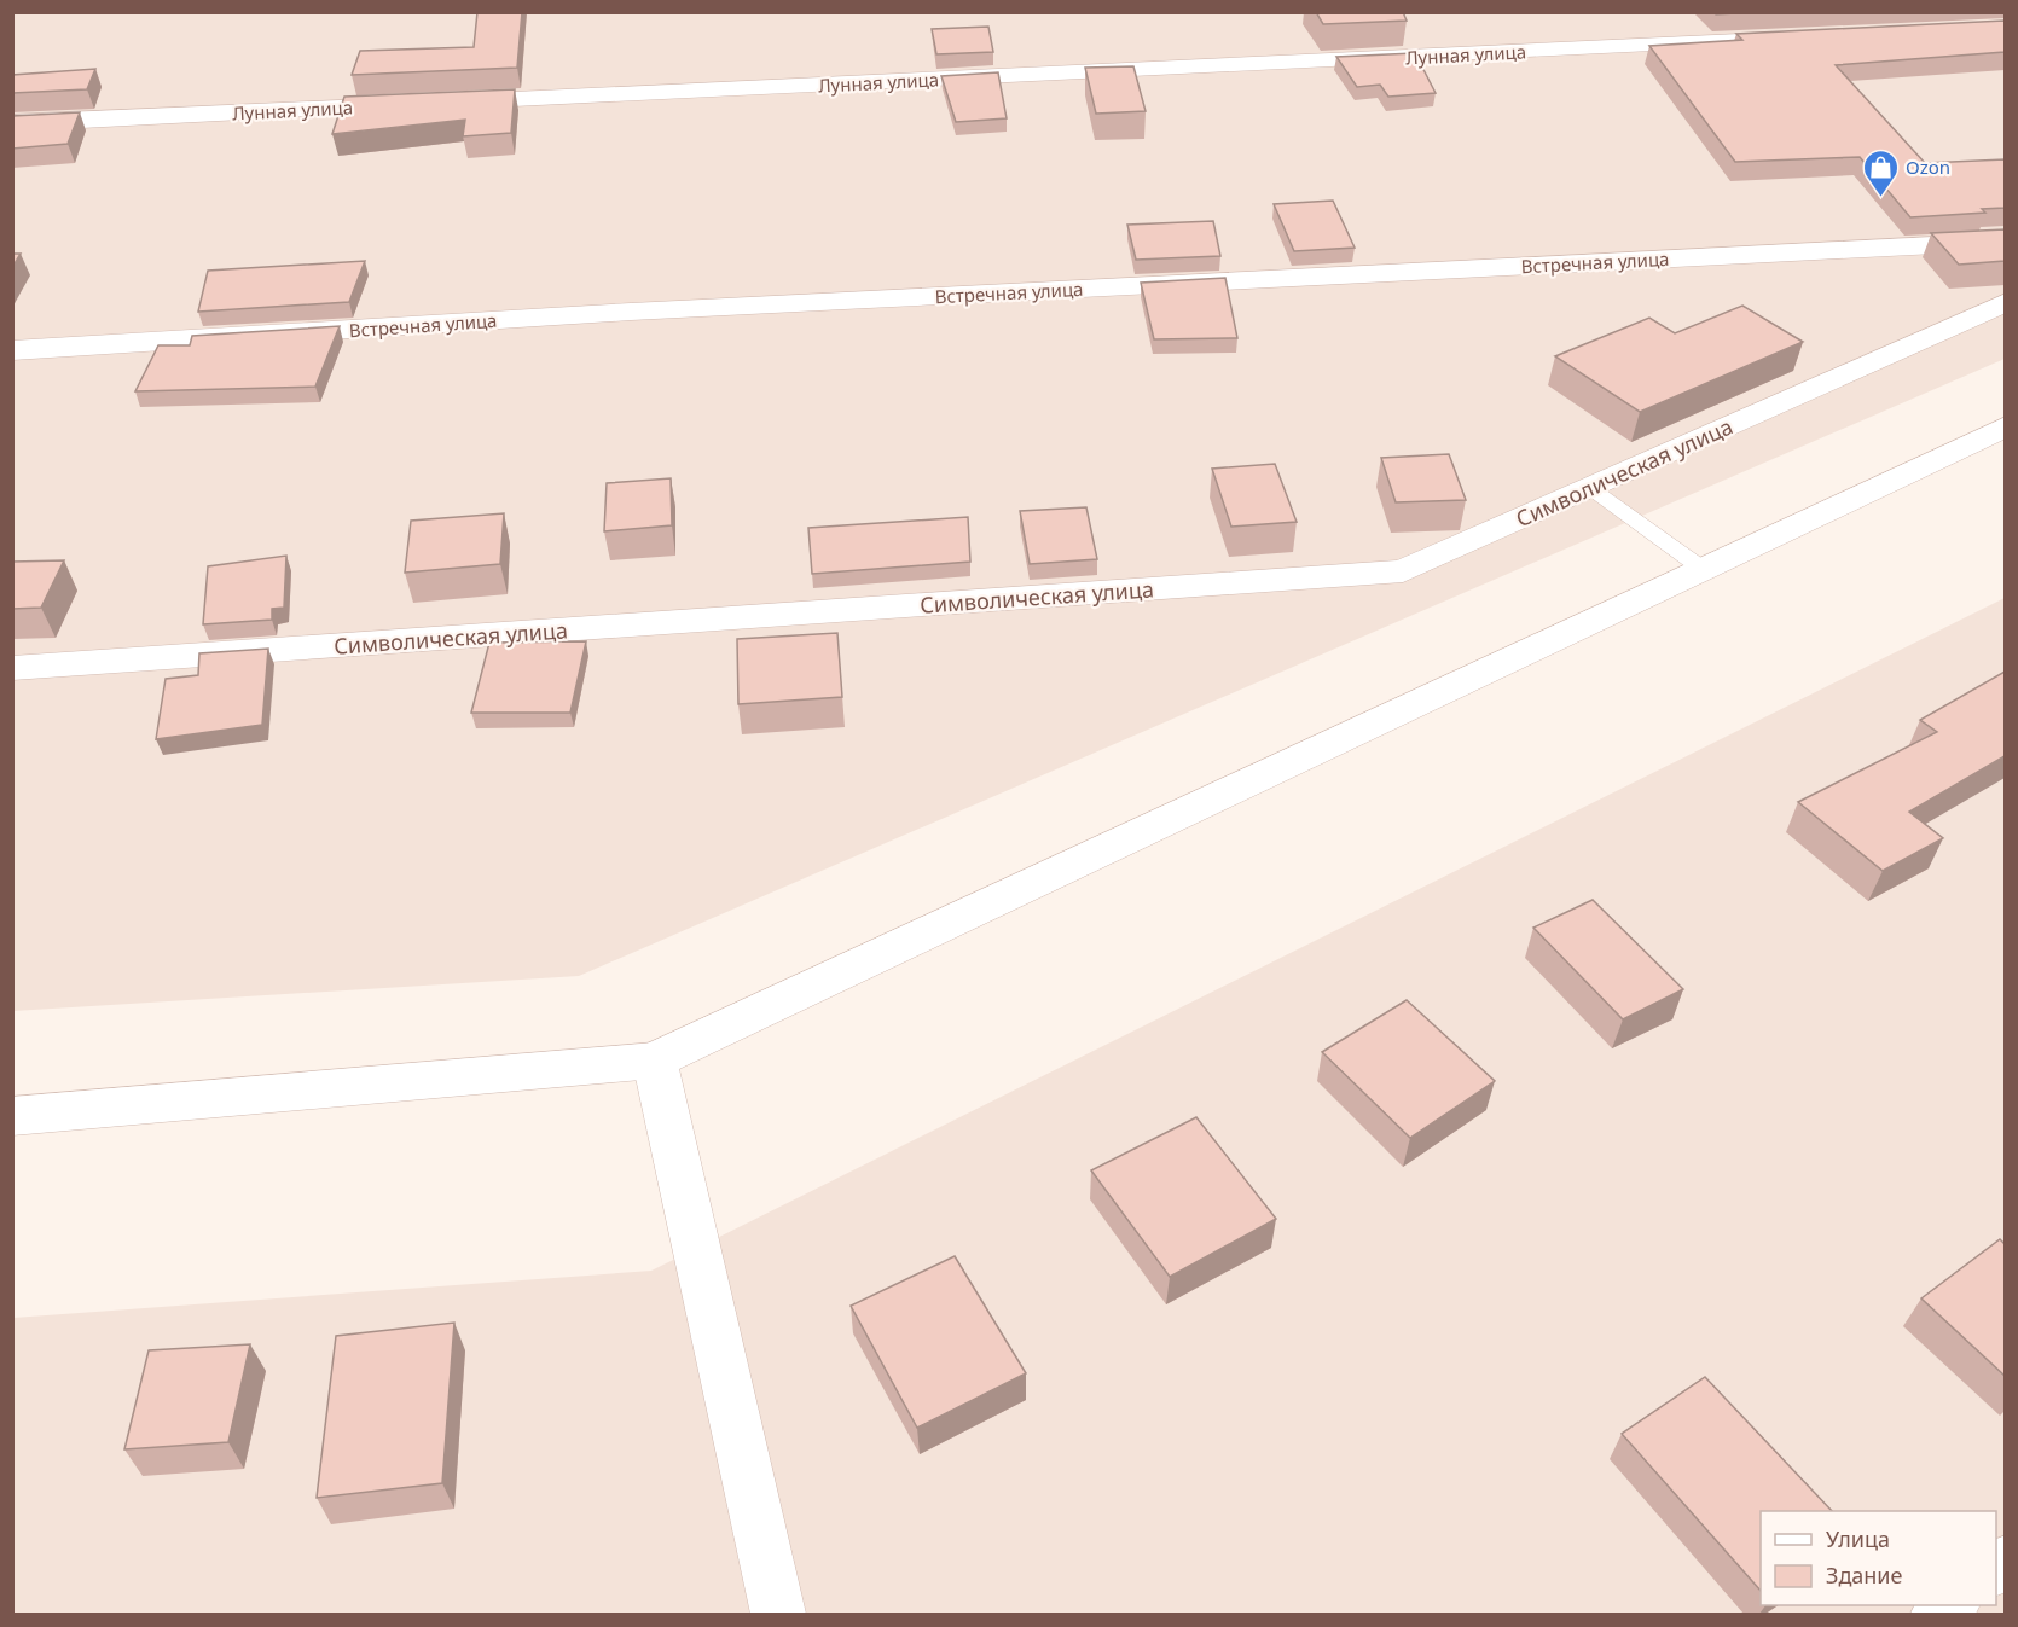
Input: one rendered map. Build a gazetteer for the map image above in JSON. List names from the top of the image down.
{
  "streets": {
    "street": ["Лунная улица", "Встречная улица", "Символическая улица"]
  },
  "places": {
    "shop": ["Ozon"]
  },
  "legend": ["Улица", "Здание"]
}
